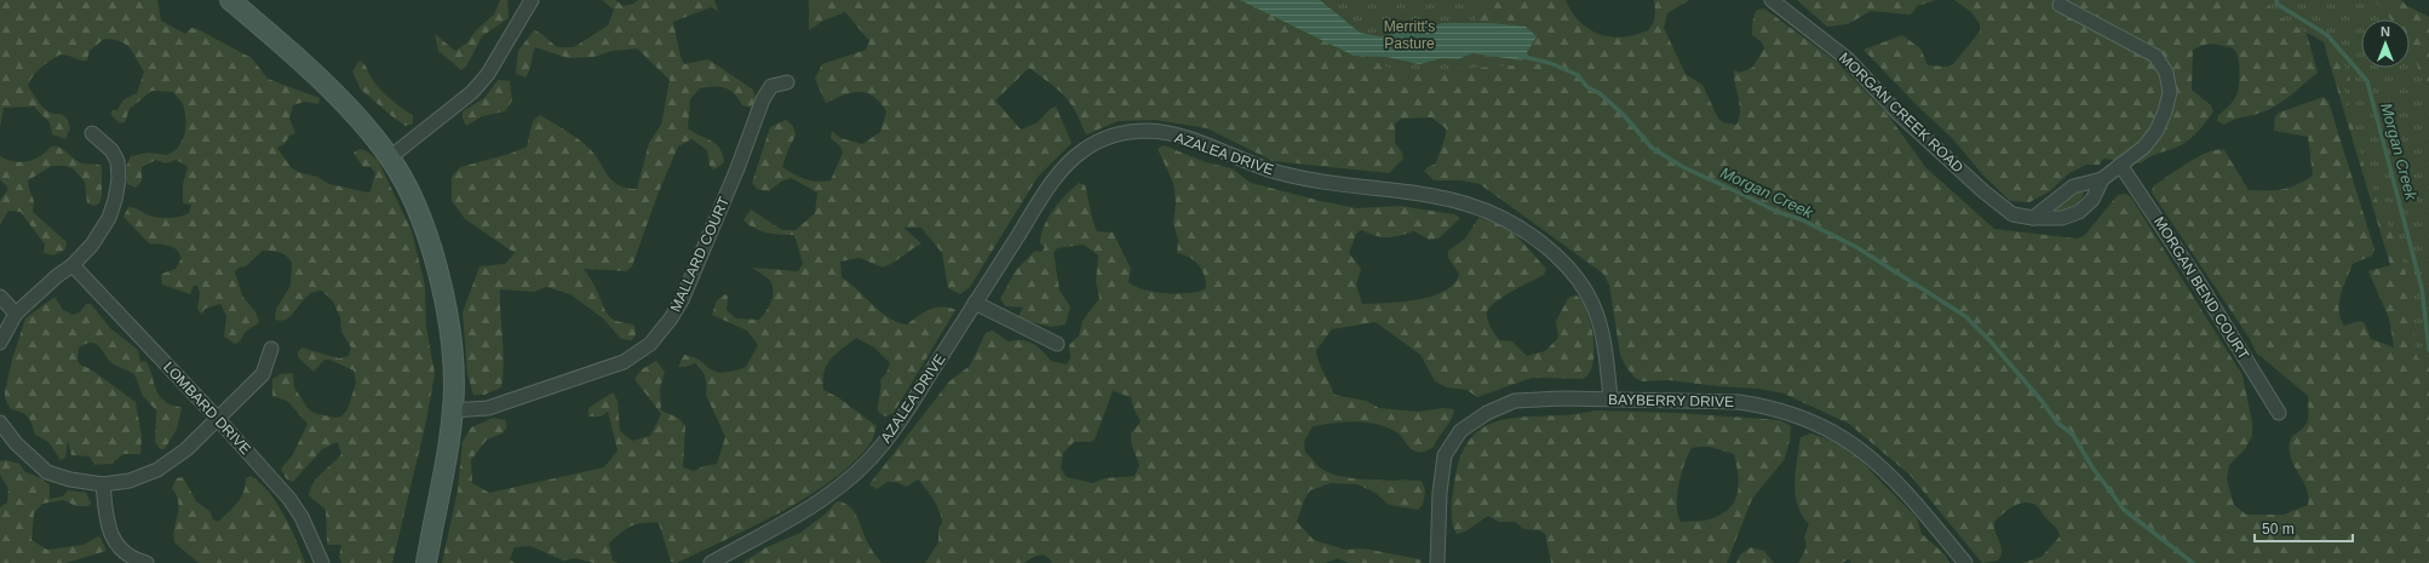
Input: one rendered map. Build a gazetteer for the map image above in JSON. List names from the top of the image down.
{
  "streets": {
    "street": [
      "MORGAN CREEK ROAD",
      "AZALEA DRIVE",
      "MALLARD COURT",
      "MORGAN BEND COURT",
      "BAYBERRY DRIVE",
      "LOMBARD DRIVE"
    ]
  },
  "crossings": [
    ["MORGAN CREEK ROAD", "MORGAN BEND COURT"],
    ["AZALEA DRIVE", "BAYBERRY DRIVE"]
  ],
  "water": ["Morgan Creek"],
  "parks": ["Merritt's Pasture"],
  "scale_bar": "50 m",
  "north": "top"
}
